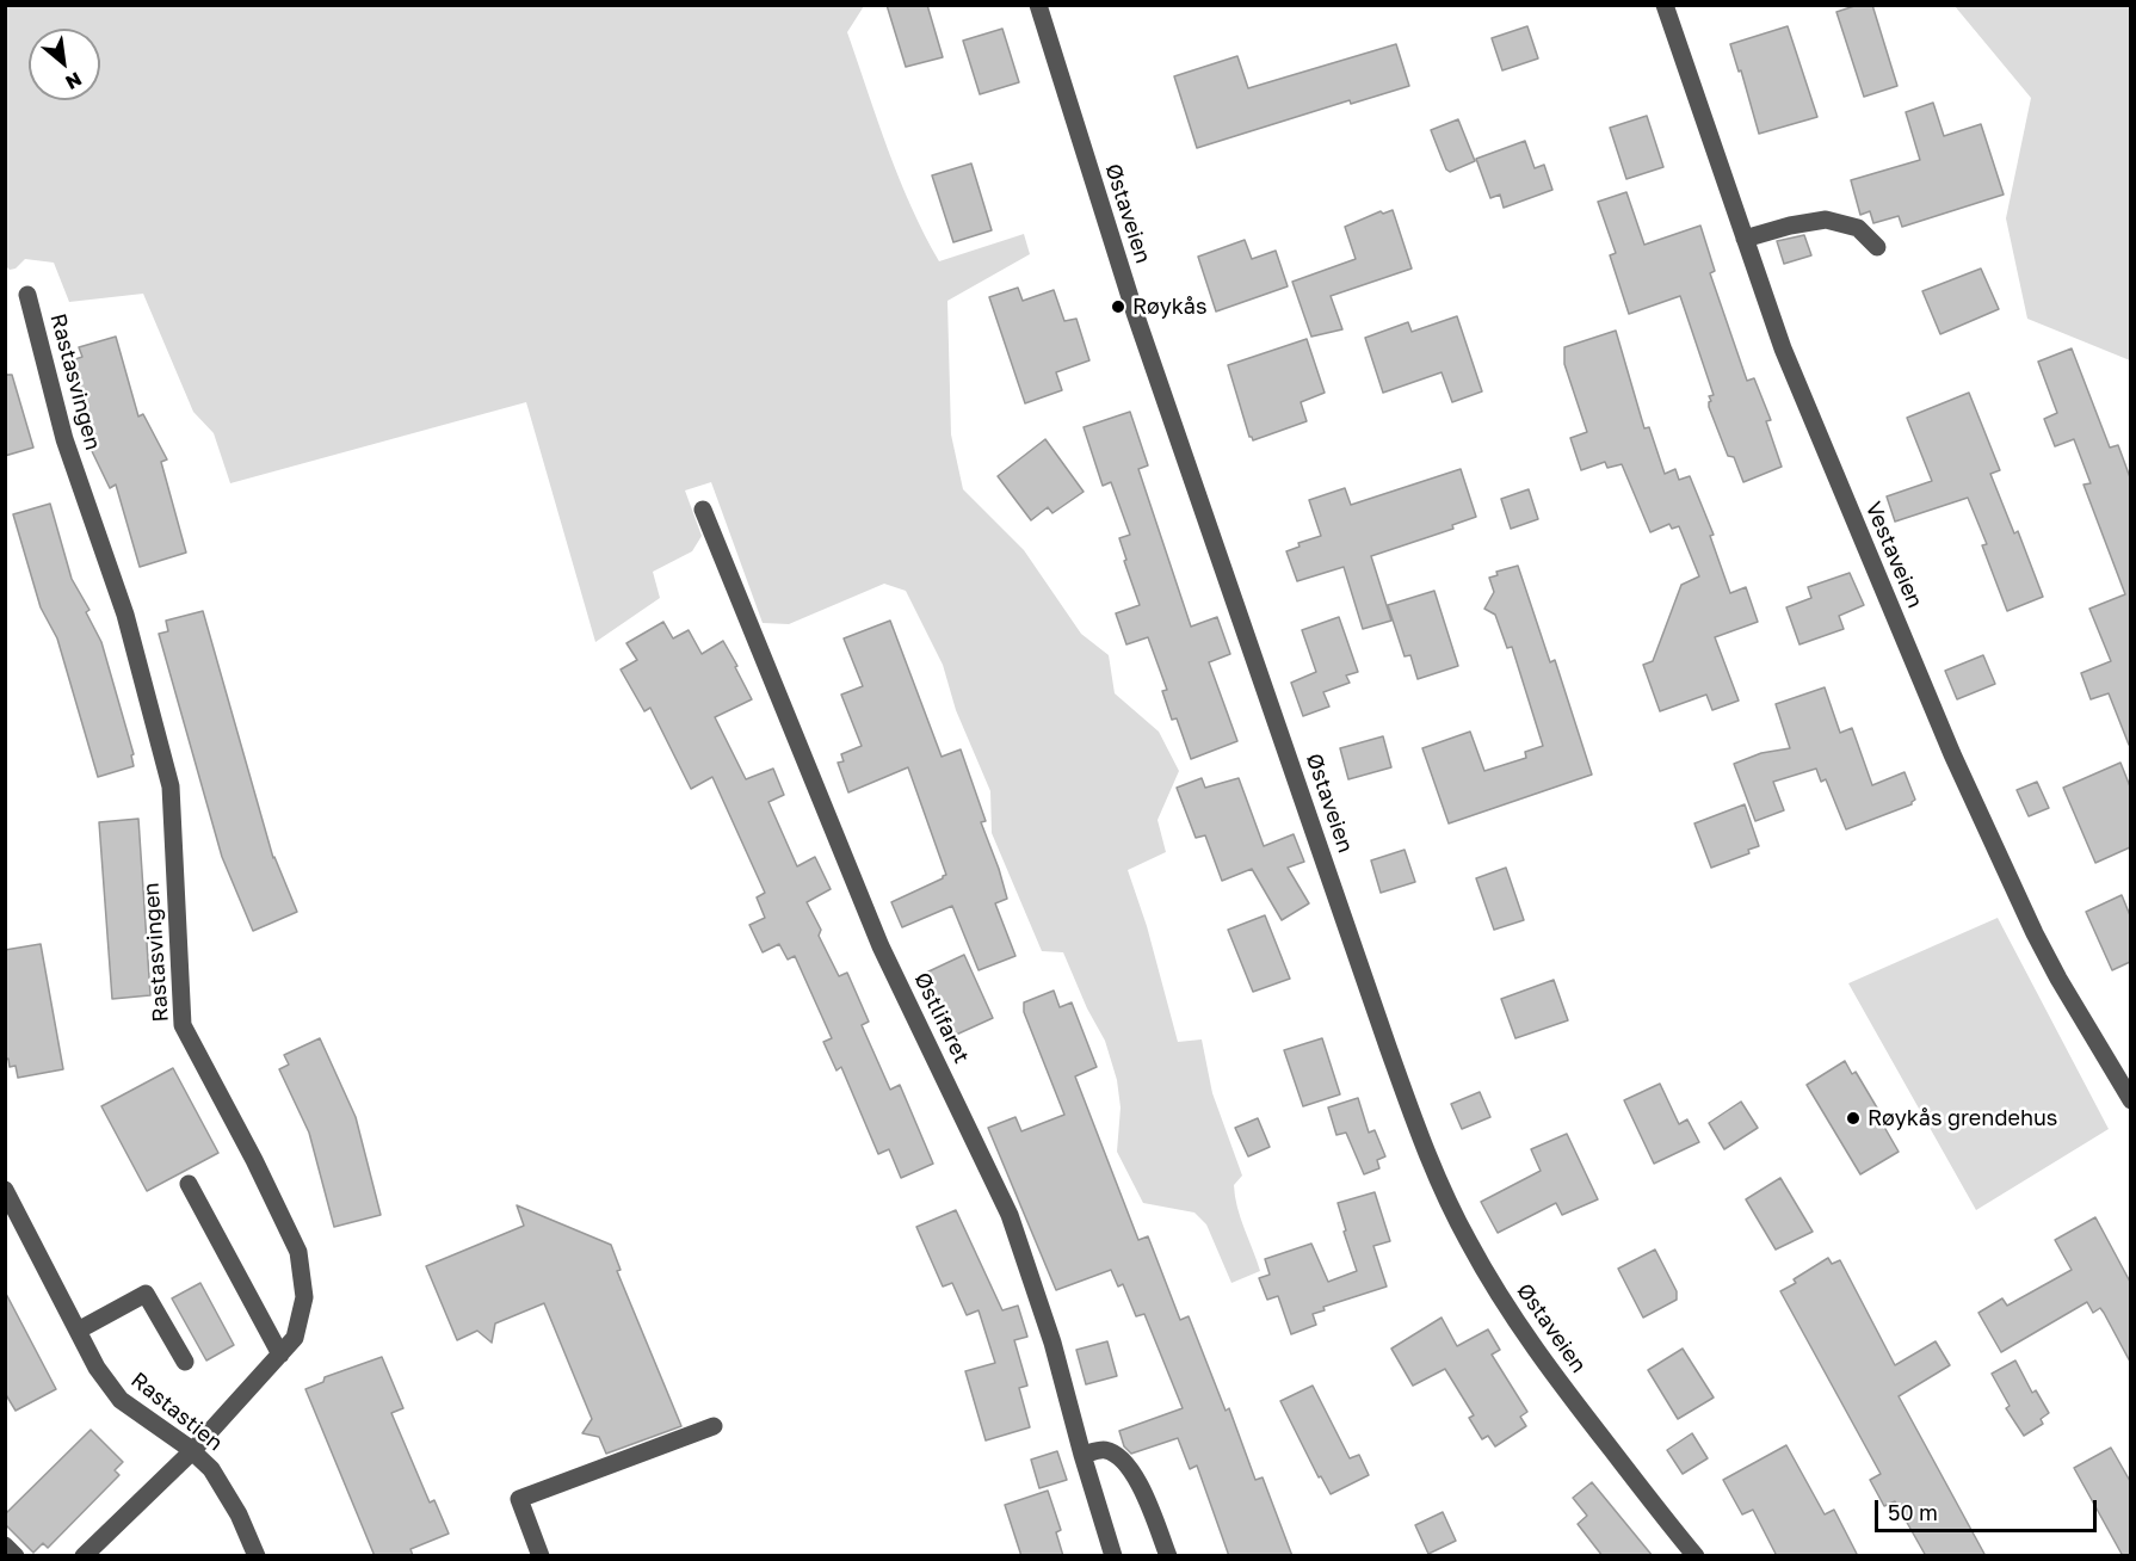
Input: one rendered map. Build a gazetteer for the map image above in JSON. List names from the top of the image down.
{
  "streets": {
    "street": [
      "Østaveien",
      "Rastasvingen",
      "Vestaveien",
      "Østlifaret",
      "Rastastien"
    ]
  },
  "crossings": [
    ["Rastasvingen", "Rastastien"]
  ],
  "places": ["Røykås", "Røykås grendehus"],
  "scale_bar": "50 m",
  "north": "bottom right"
}
